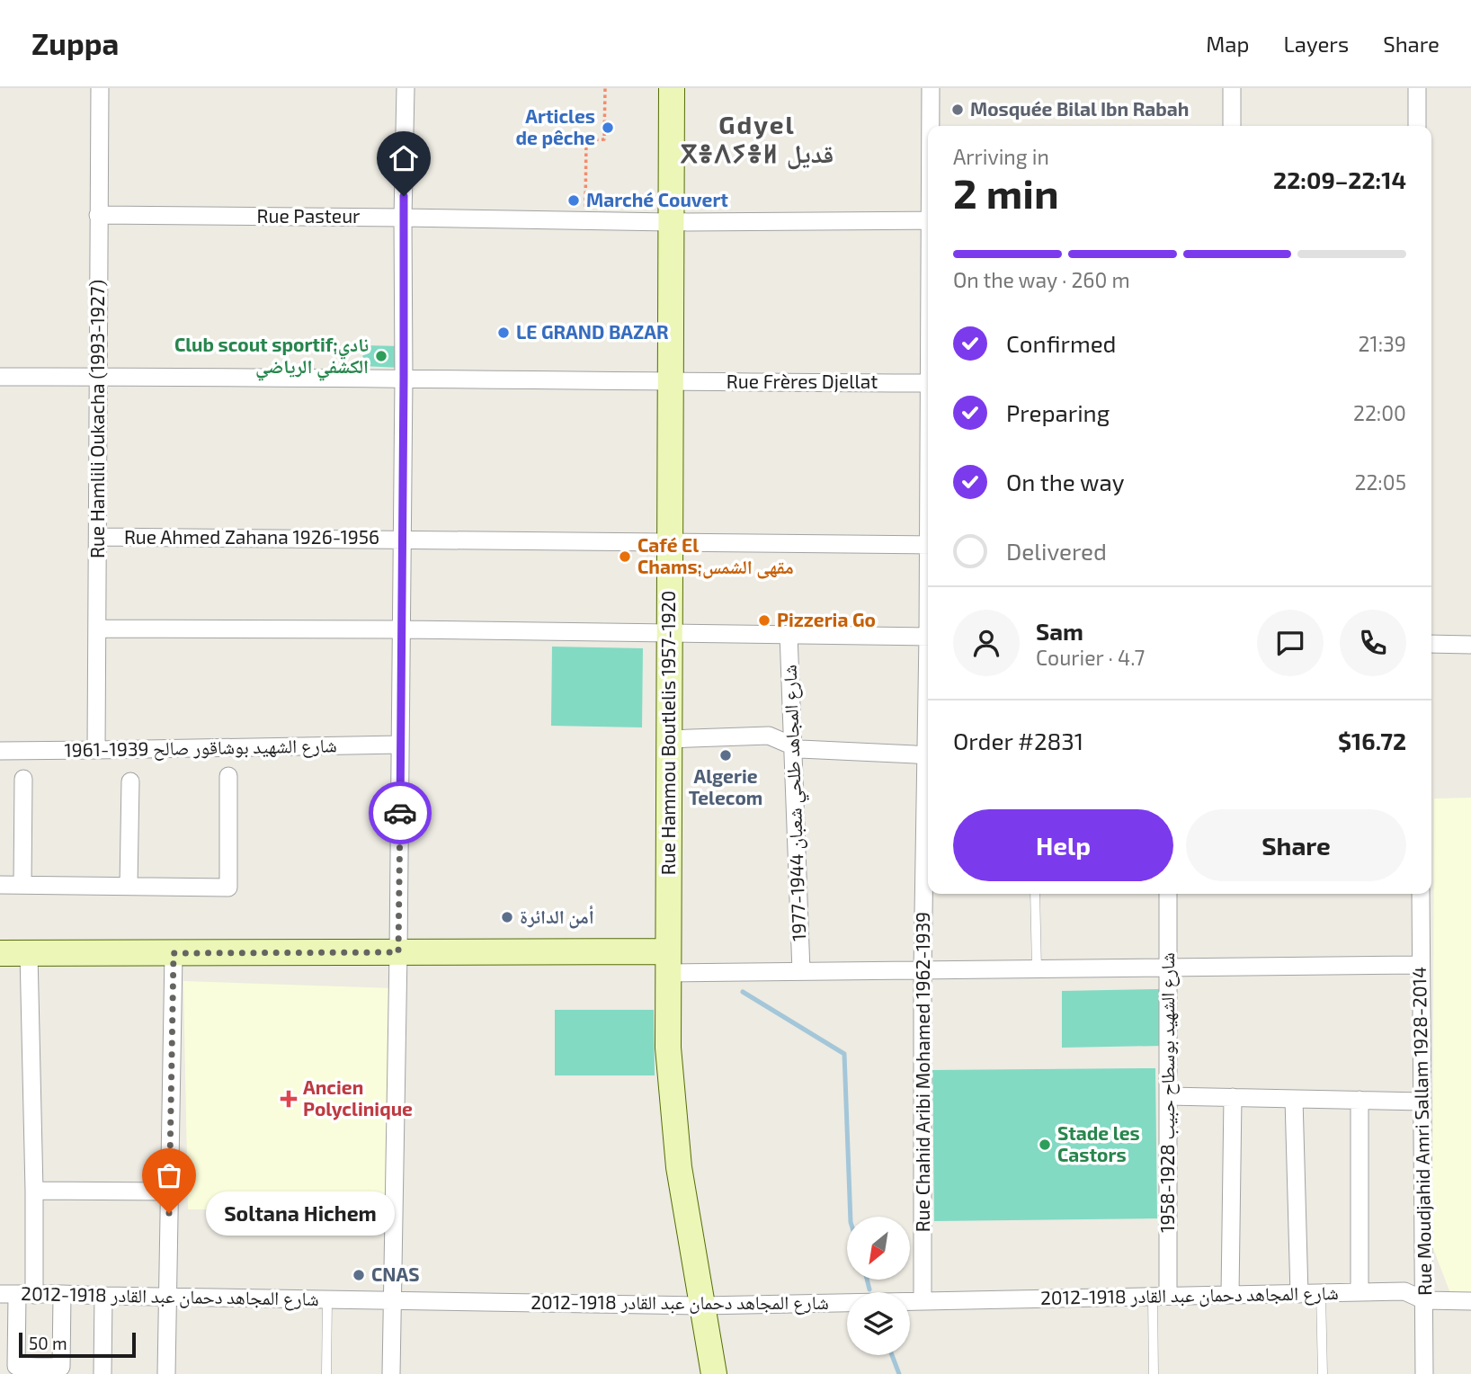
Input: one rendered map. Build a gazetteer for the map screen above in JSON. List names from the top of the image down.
{
  "streets": {
    "main road": ["Rue Hammou Boutlelis 1957-1920"],
    "street": [
      "Rue Pasteur",
      "Rue Frères Djellat",
      "Rue Hamlili Oukacha (1993-1927)",
      "Rue Ahmed Zahana 1926-1956",
      "شارع الشهيد بوشاقور صالح 1939-1961",
      "شارع المجاهد طلحي شعبان 1944-1977",
      "Rue Chahid Aribi Mohamed 1962-1939",
      "شارع الشهيد بوسطاح حبيب 1928-1958",
      "Rue Moudjahid Amri Sallam 1928-2014",
      "شارع المجاهد دحمان عبد القادر 1918-2012"
    ]
  },
  "crossings": [
    ["Rue Pasteur", "Rue Hamlili Oukacha (1993-1927)"],
    ["Rue Pasteur", "Rue Hammou Boutlelis 1957-1920"],
    ["Rue Frères Djellat", "Rue Hamlili Oukacha (1993-1927)"],
    ["Rue Frères Djellat", "Rue Hammou Boutlelis 1957-1920"],
    ["Rue Hamlili Oukacha (1993-1927)", "Rue Ahmed Zahana 1926-1956"],
    ["Rue Hamlili Oukacha (1993-1927)", "شارع الشهيد بوشاقور صالح 1939-1961"],
    ["Rue Ahmed Zahana 1926-1956", "Rue Hammou Boutlelis 1957-1920"],
    ["Rue Hammou Boutlelis 1957-1920", "شارع المجاهد دحمان عبد القادر 1918-2012"],
    ["Rue Chahid Aribi Mohamed 1962-1939", "شارع المجاهد دحمان عبد القادر 1918-2012"],
    ["شارع الشهيد بوسطاح حبيب 1928-1958", "شارع المجاهد دحمان عبد القادر 1918-2012"],
    ["Rue Moudjahid Amri Sallam 1928-2014", "شارع المجاهد دحمان عبد القادر 1918-2012"]
  ],
  "districts": ["Gdyel ⴳⴻⴷⵢⴻⵍ قديل"],
  "places": {
    "other": [
      "Mosquée Bilal Ibn Rabah",
      "Articles de pêche",
      "Marché Couvert",
      "LE GRAND BAZAR",
      "Club scout sportif;نادي الكشفي الرياضي",
      "Café El Chams;مقهى الشمس",
      "Pizzeria Go",
      "Algerie Telecom",
      "أمن الدائرة",
      "Stade les Castors",
      "Soltana Hichem",
      "CNAS"
    ],
    "health": ["Ancien Polyclinique"]
  },
  "scale_bar": "50 m",
  "north": "bottom left",
  "page": {
    "header": "Zuppa",
    "nav": ["Map", "Layers", "Share"],
    "heading": ["2 min", "Arriving in", "22:09–22:14"],
    "panel": [
      "Sam",
      "Courier · 4.7",
      "Order #2831",
      "$16.72"
    ],
    "bar": "On the way · 260 m",
    "list": [
      ["Confirmed", "21:39"],
      ["Preparing", "22:00"],
      ["On the way", "22:05"],
      "Delivered"
    ],
    "buttons": ["Help", "Share"],
    "bubble": "Soltana Hichem",
    "scale": "50 m"
  }
}
